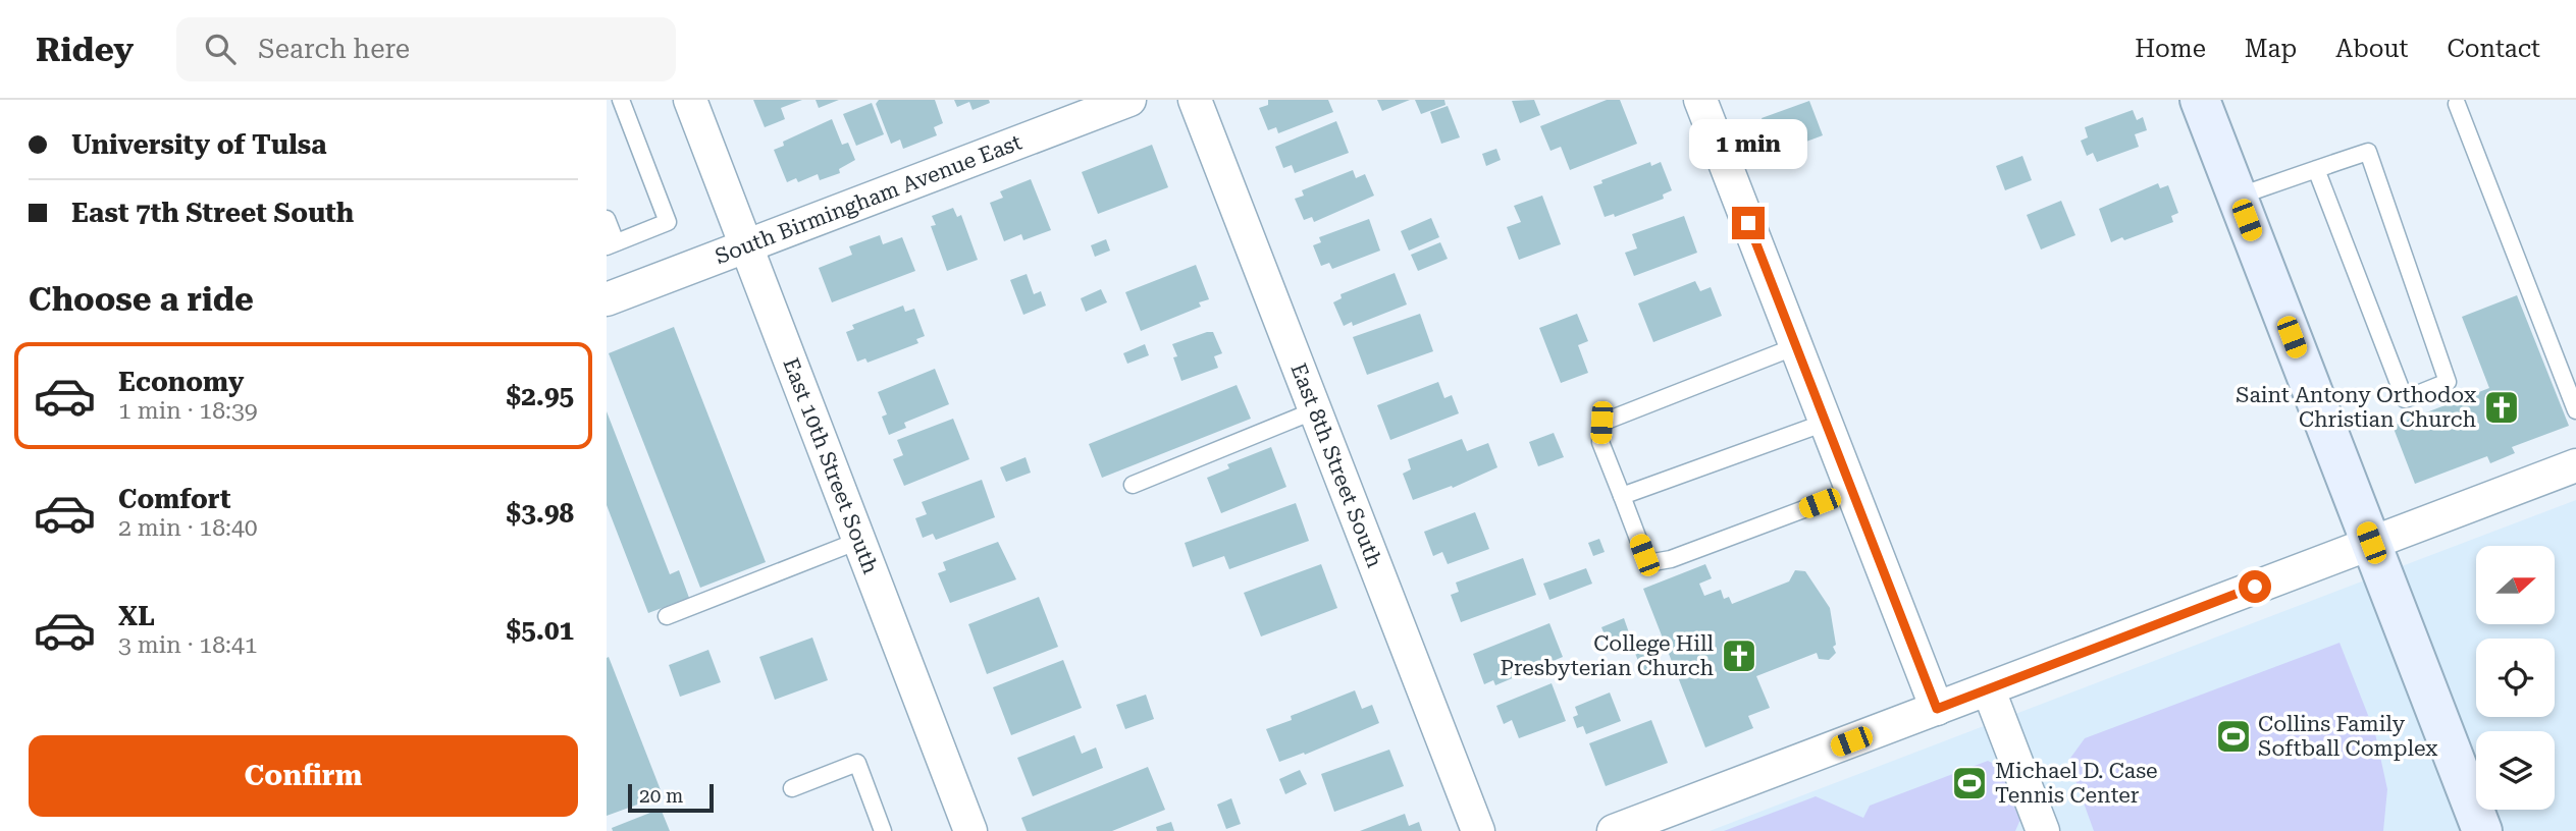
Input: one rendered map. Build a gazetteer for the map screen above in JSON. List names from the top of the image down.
{
  "streets": {
    "street": ["South Birmingham Avenue East", "East 10th Street South", "East 8th Street South"]
  },
  "crossings": [
    ["South Birmingham Avenue East", "East 10th Street South"]
  ],
  "places": {
    "church": ["Saint Antony Orthodox Christian Church", "College Hill Presbyterian Church"],
    "sports": ["Collins Family Softball Complex", "Michael D. Case Tennis Center"]
  },
  "scale_bar": "20 m",
  "north": "right",
  "page": {
    "header": "Ridey",
    "search": "Search here",
    "nav": [
      "Home",
      "Map",
      "About",
      "Contact"
    ],
    "banner": ["University of Tulsa", "East 7th Street South"],
    "bubble": "1 min",
    "heading": "Choose a ride",
    "list": [
      {
        "name": "Economy",
        "note": "1 min · 18:39",
        "value": "$2.95"
      },
      {
        "name": "Comfort",
        "note": "2 min · 18:40",
        "value": "$3.98"
      },
      {
        "name": "XL",
        "note": "3 min · 18:41",
        "value": "$5.01"
      }
    ],
    "buttons": "Confirm",
    "scale": "20 m"
  }
}
